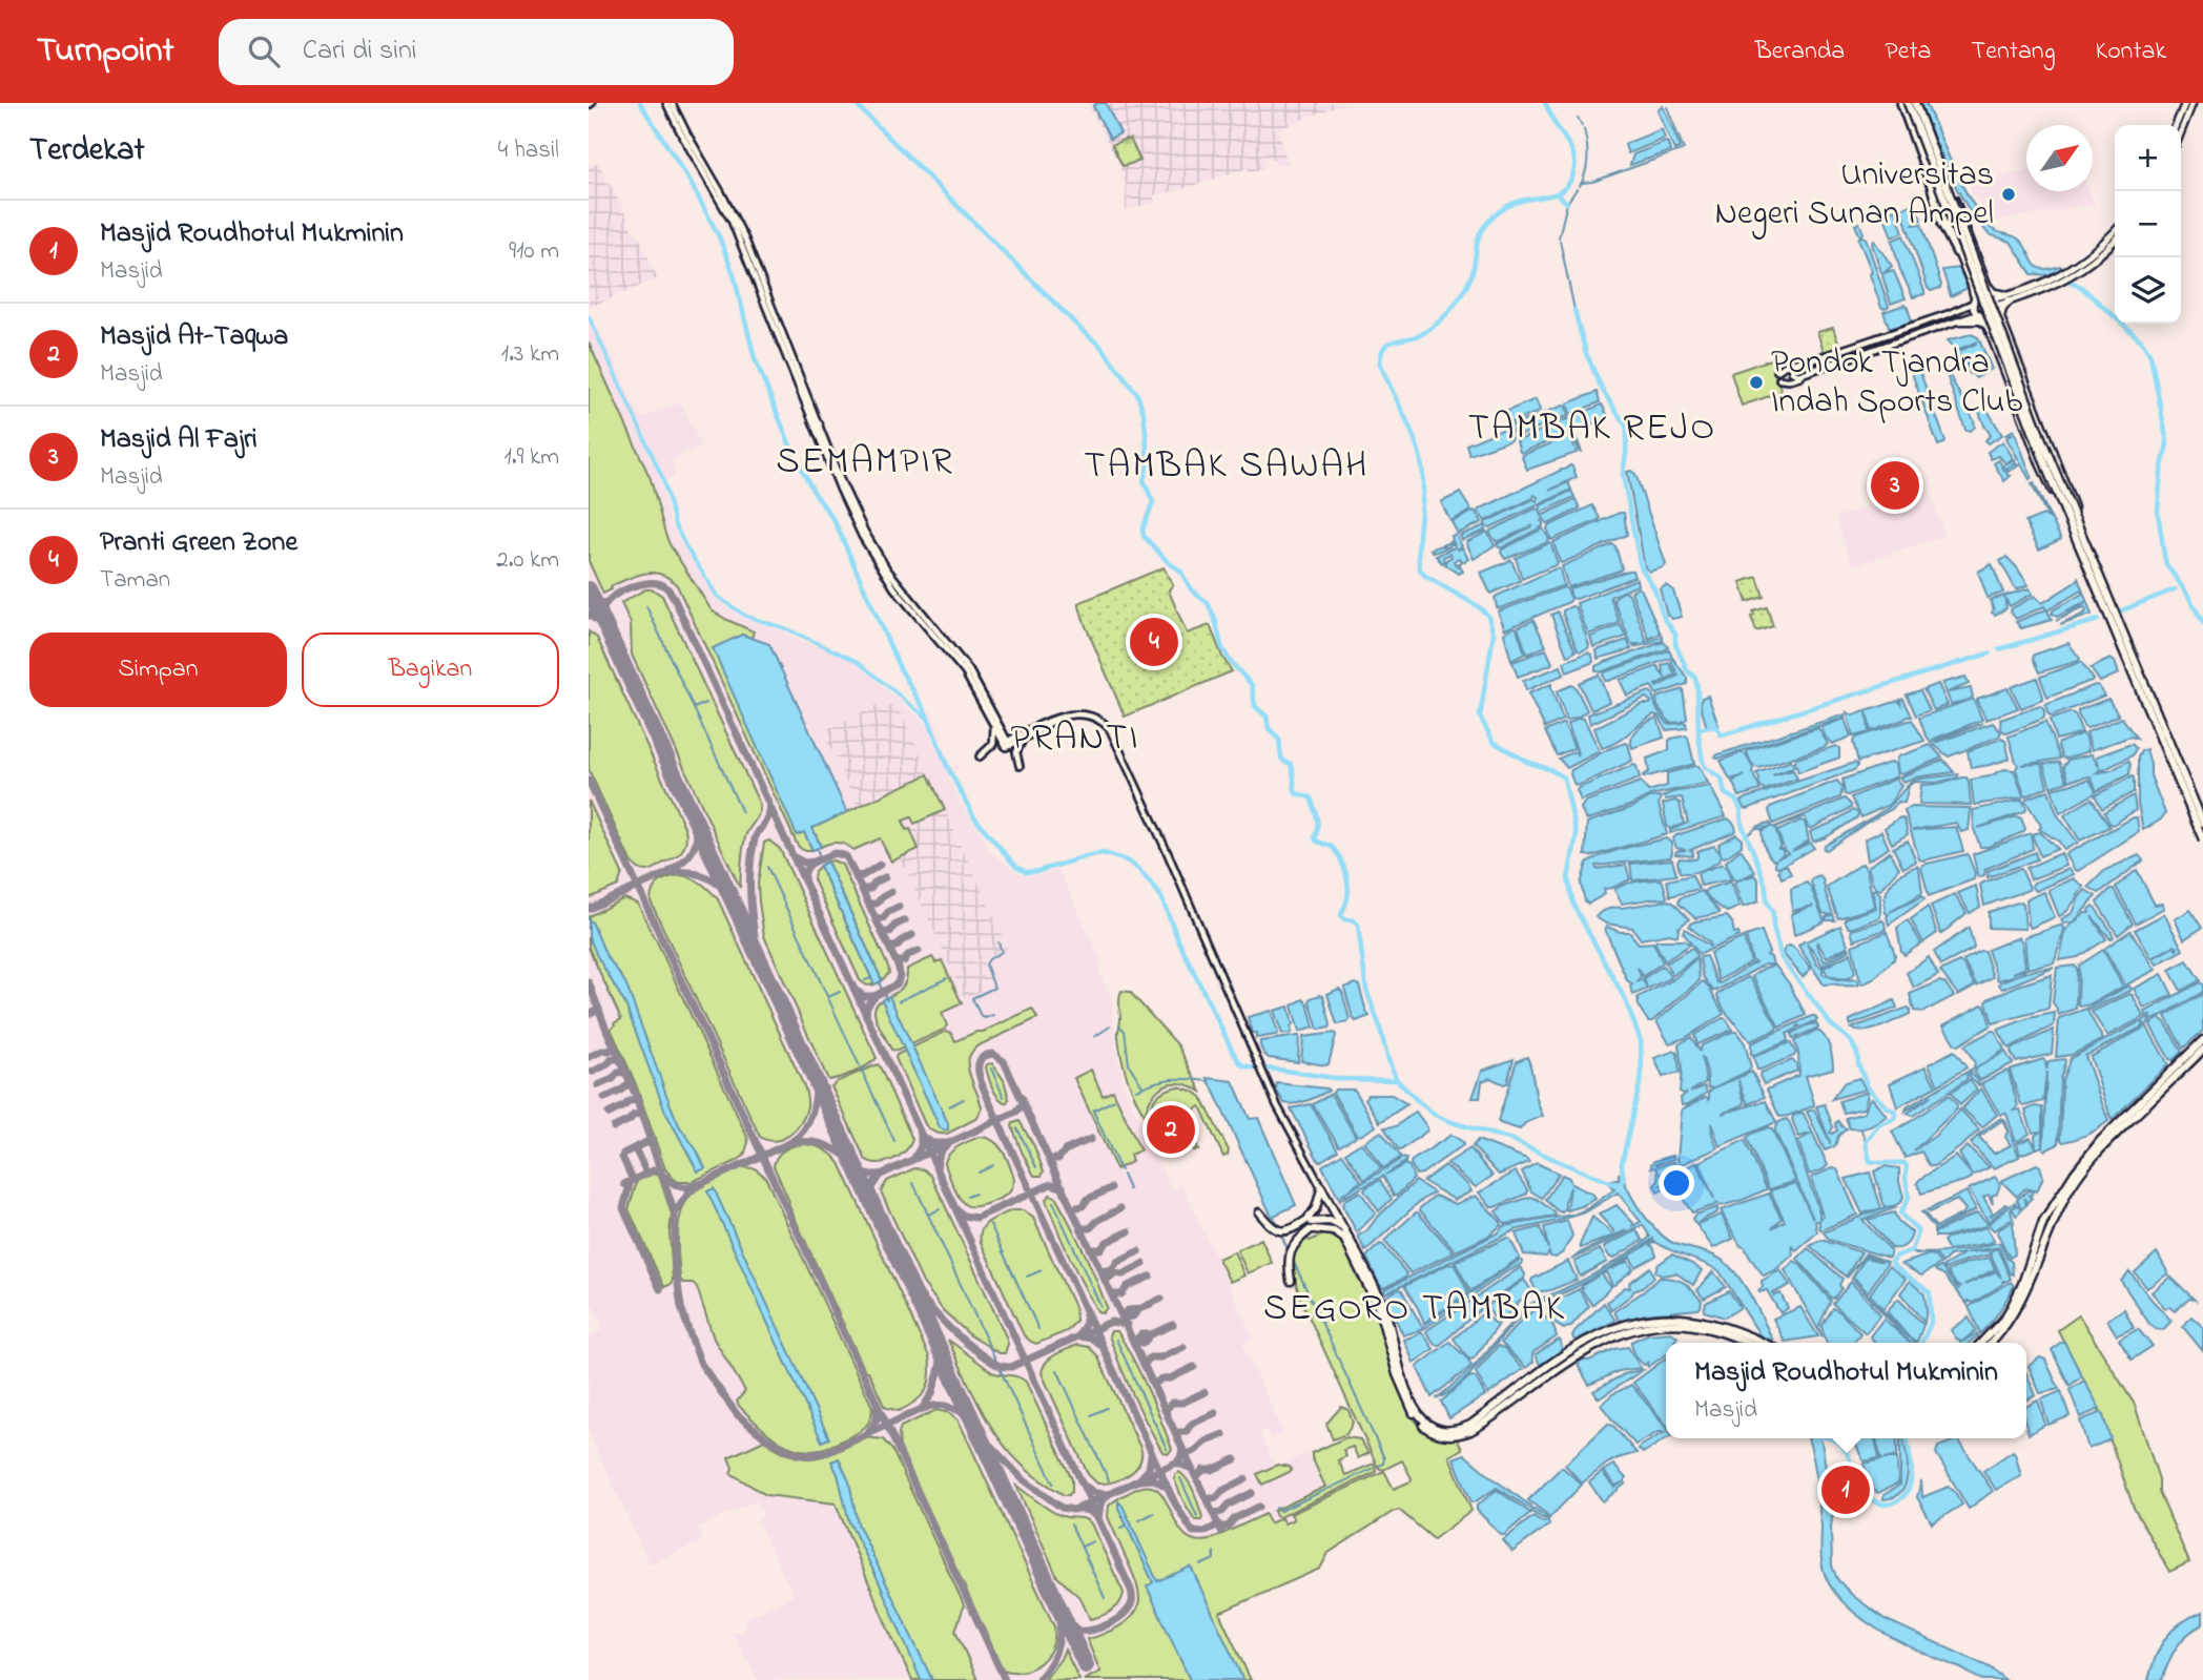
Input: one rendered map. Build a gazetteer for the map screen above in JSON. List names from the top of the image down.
{
  "districts": [
    "TAMBAK REJO",
    "SEMAMPIR",
    "TAMBAK SAWAH",
    "PRANTI",
    "SEGORO TAMBAK"
  ],
  "places": ["Universitas Negeri Sunan Ampel", "Pondok Tjandra Indah Sports Club"],
  "north": "top right",
  "page": {
    "header": "Turnpoint",
    "search": "Cari di sini",
    "nav": [
      "Beranda",
      "Peta",
      "Tentang",
      "Kontak"
    ],
    "heading": ["Terdekat", "4 hasil"],
    "map_buttons": ["+", "−"],
    "list": [
      {
        "mark": "1",
        "name": "Masjid Roudhotul Mukminin",
        "note": "Masjid",
        "value": "910 m"
      },
      {
        "mark": "2",
        "name": "Masjid At-Taqwa",
        "note": "Masjid",
        "value": "1.3 km"
      },
      {
        "mark": "3",
        "name": "Masjid Al Fajri",
        "note": "Masjid",
        "value": "1.9 km"
      },
      {
        "mark": "4",
        "name": "Pranti Green Zone",
        "note": "Taman",
        "value": "2.0 km"
      }
    ],
    "pins": [
      "3",
      "4",
      "2",
      "1"
    ],
    "buttons": ["Simpan", "Bagikan"],
    "popup": ["Masjid Roudhotul Mukminin", "Masjid"]
  }
}
